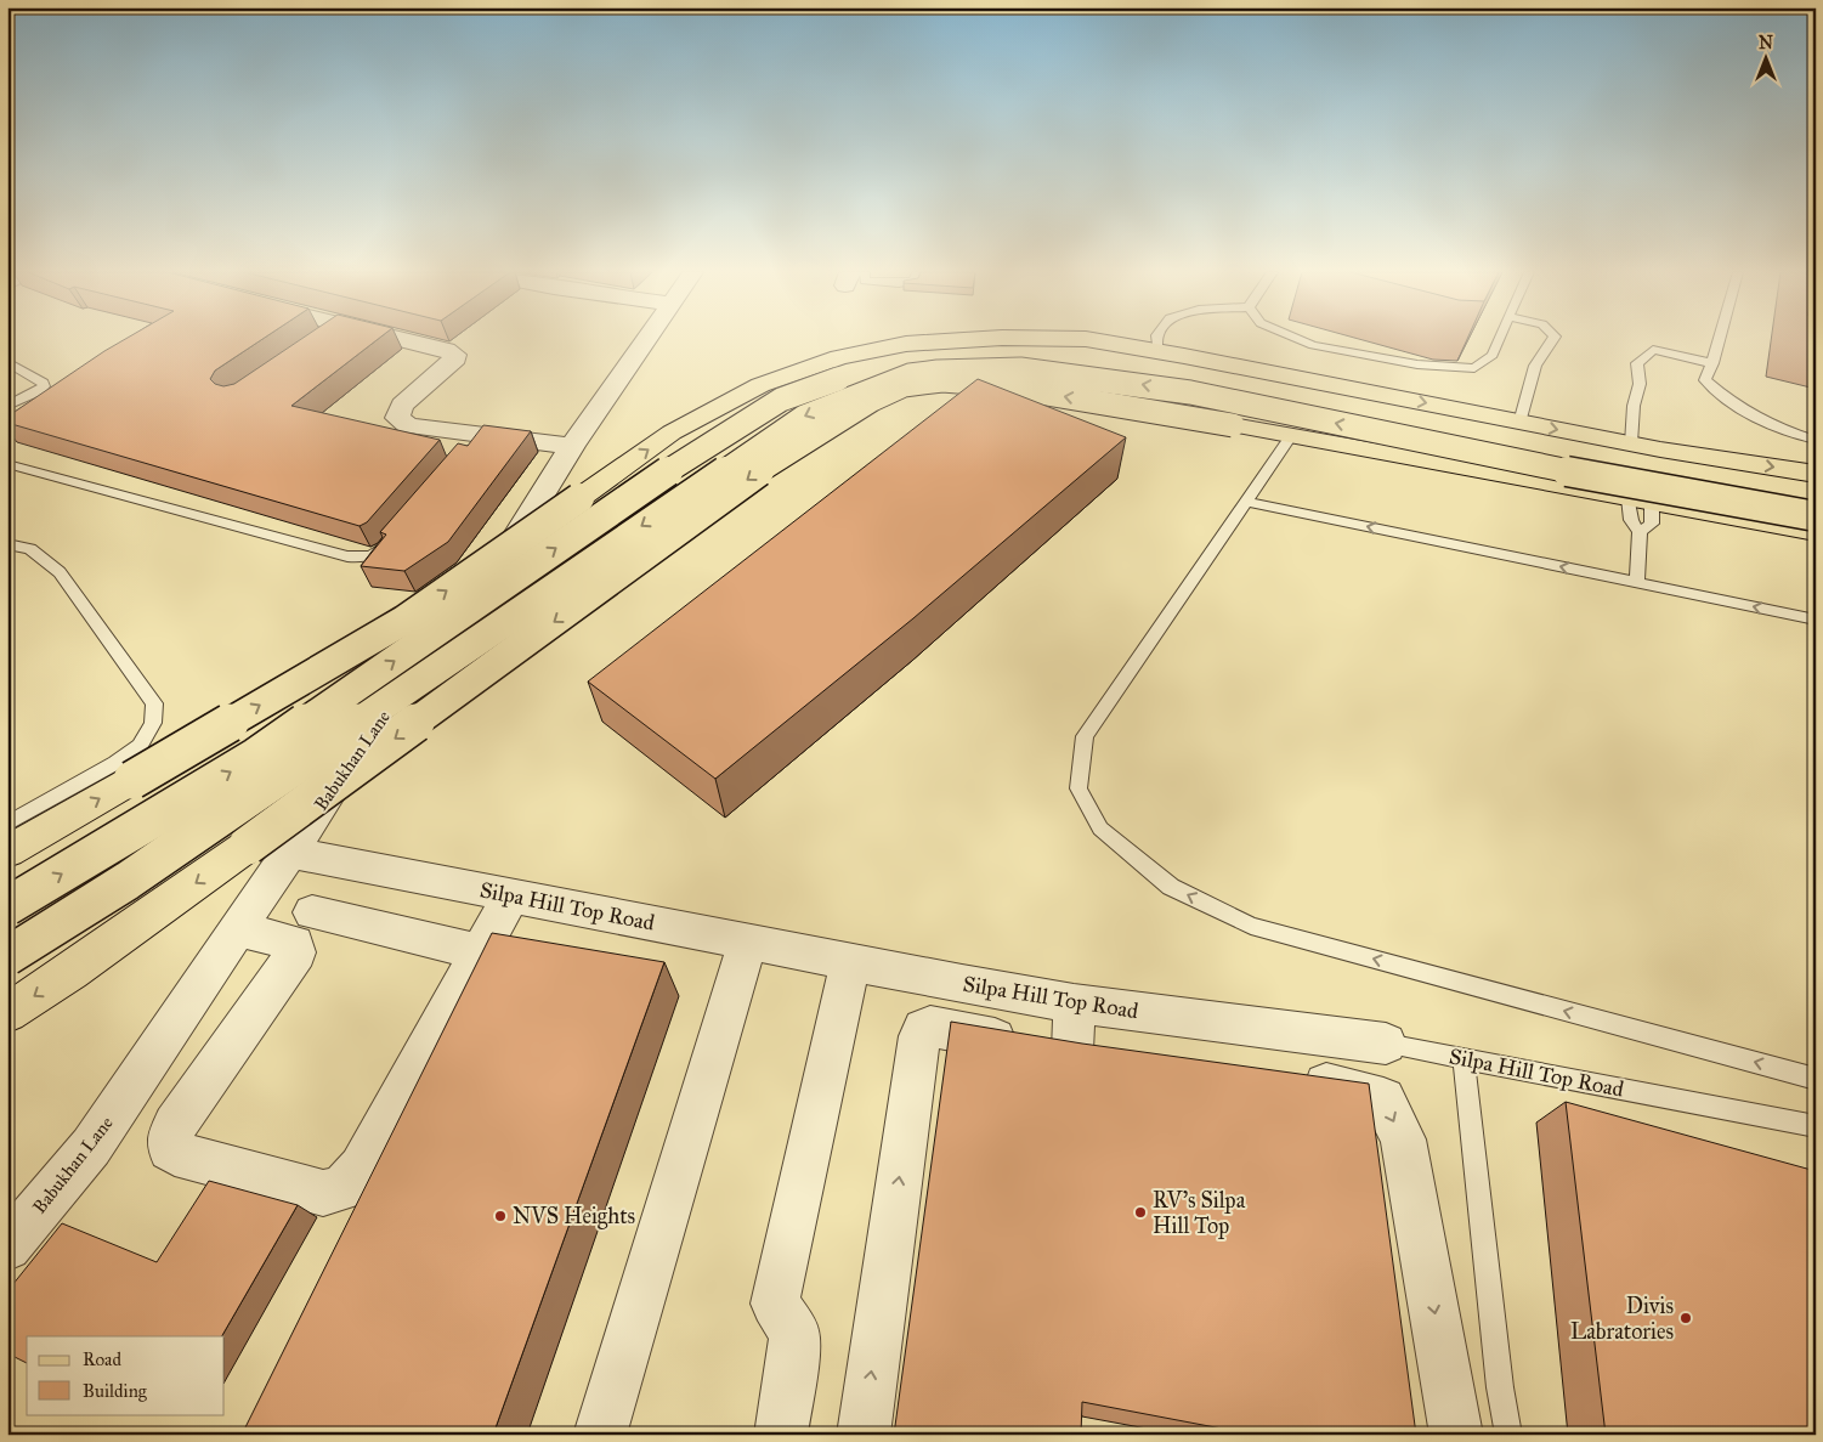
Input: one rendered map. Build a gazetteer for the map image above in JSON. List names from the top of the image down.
{
  "streets": {
    "street": ["Babukhan Lane", "Silpa Hill Top Road"]
  },
  "crossings": [
    ["Babukhan Lane", "Silpa Hill Top Road"]
  ],
  "places": ["RV's Silpa Hill Top", "NVS Heights", "Divis Labratories"],
  "legend": ["Road", "Building"],
  "north": "top"
}
